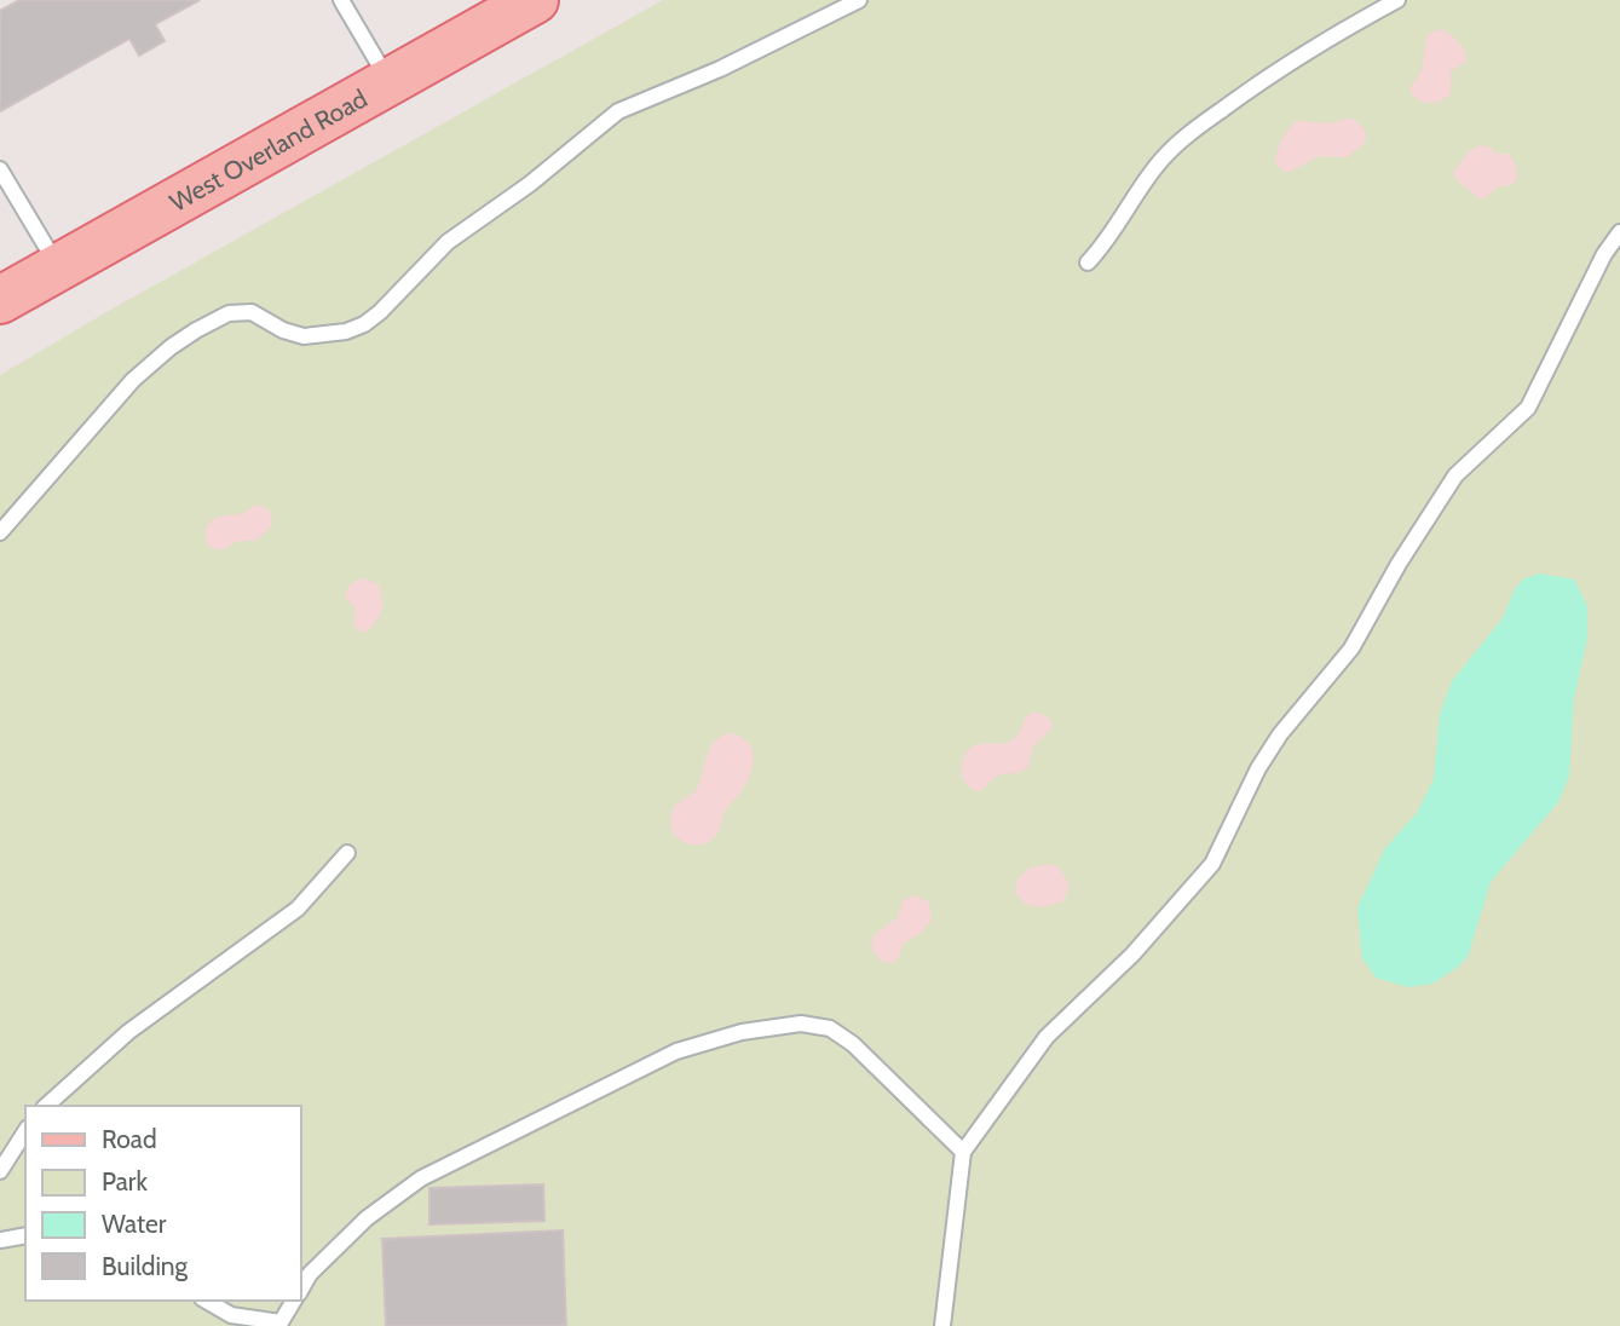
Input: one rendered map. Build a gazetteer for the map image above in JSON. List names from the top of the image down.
{
  "streets": {
    "main road": ["West Overland Road"]
  },
  "legend": [
    "Road",
    "Park",
    "Water",
    "Building"
  ]
}
